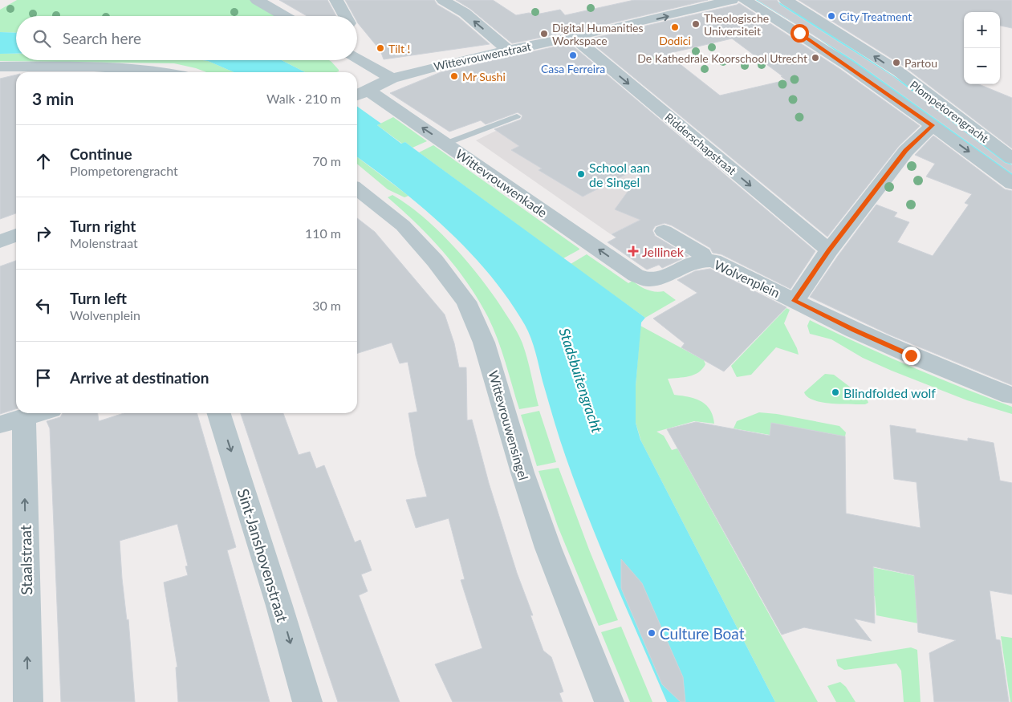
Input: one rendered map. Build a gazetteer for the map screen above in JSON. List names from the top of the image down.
{
  "streets": {
    "street": [
      "Wittevrouwenstraat",
      "Plompetorengracht",
      "Ridderschapstraat",
      "Wittevrouwenkade",
      "Wolvenplein",
      "Wittevrouwensingel",
      "Sint-Janshovenstraat",
      "Staalstraat"
    ]
  },
  "crossings": [
    ["Wittevrouwenstraat", "Ridderschapstraat"],
    ["Wittevrouwenstraat", "Wittevrouwenkade"],
    ["Wittevrouwenkade", "Wolvenplein"]
  ],
  "one_way": [
    "Wittevrouwenstraat",
    "Ridderschapstraat",
    "Wittevrouwenkade",
    "Sint-Janshovenstraat",
    "Staalstraat"
  ],
  "water": ["Stadsbuitengracht"],
  "places": {
    "other": [
      "City Treatment",
      "Theologische Universiteit",
      "Dodici",
      "Digital Humanities Workspace",
      "Tilt !",
      "Casa Ferreira",
      "De Kathedrale Koorschool Utrecht",
      "Partou",
      "Mr Sushi",
      "School aan de Singel",
      "Blindfolded wolf",
      "Culture Boat"
    ],
    "health": ["Jellinek"]
  },
  "page": {
    "map_buttons": ["+", "−"],
    "search": "Search here",
    "heading": ["3 min", "Walk · 210 m"],
    "list": [
      ["Continue", "Plompetorengracht", "70 m"],
      ["Turn right", "Molenstraat", "110 m"],
      ["Turn left", "Wolvenplein", "30 m"],
      "Arrive at destination"
    ]
  }
}
